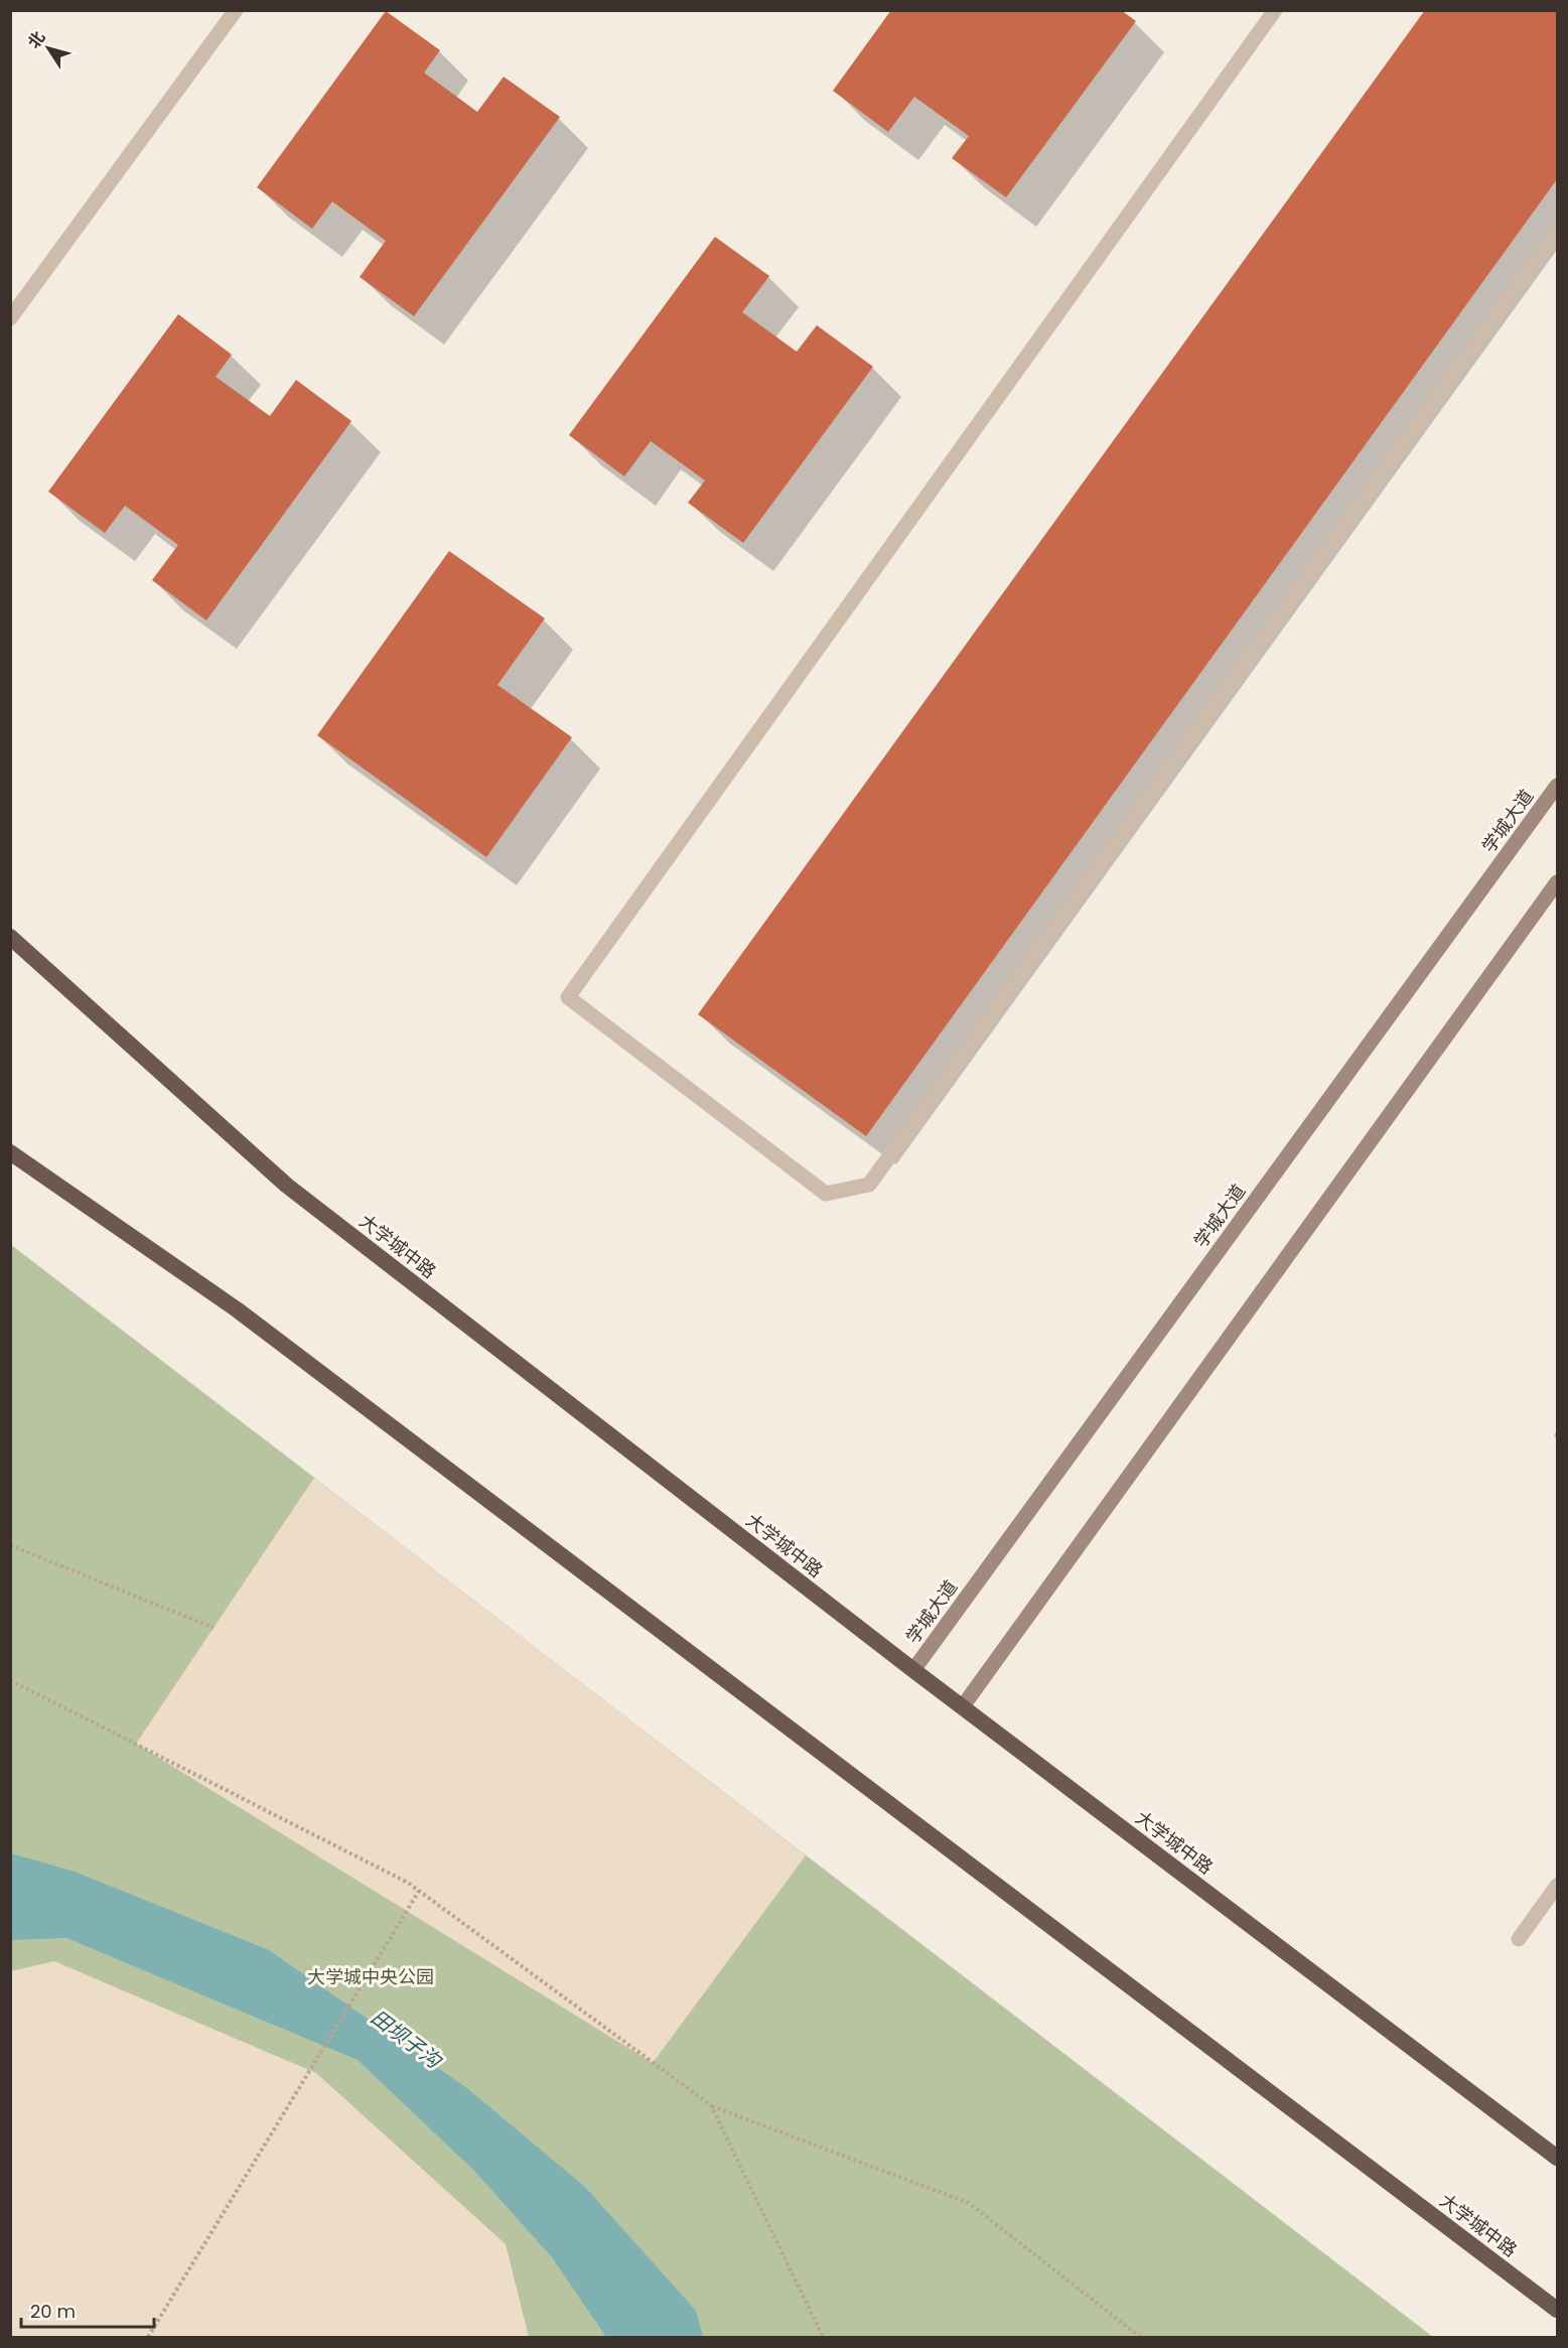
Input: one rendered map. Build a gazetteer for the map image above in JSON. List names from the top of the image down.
{
  "streets": {
    "highway": ["大学城中路"],
    "main road": ["学城大道"]
  },
  "crossings": [
    ["学城大道", "大学城中路"]
  ],
  "water": ["田坝子沟"],
  "parks": ["大学城中央公园"],
  "scale_bar": "20 m",
  "north": "top left"
}
